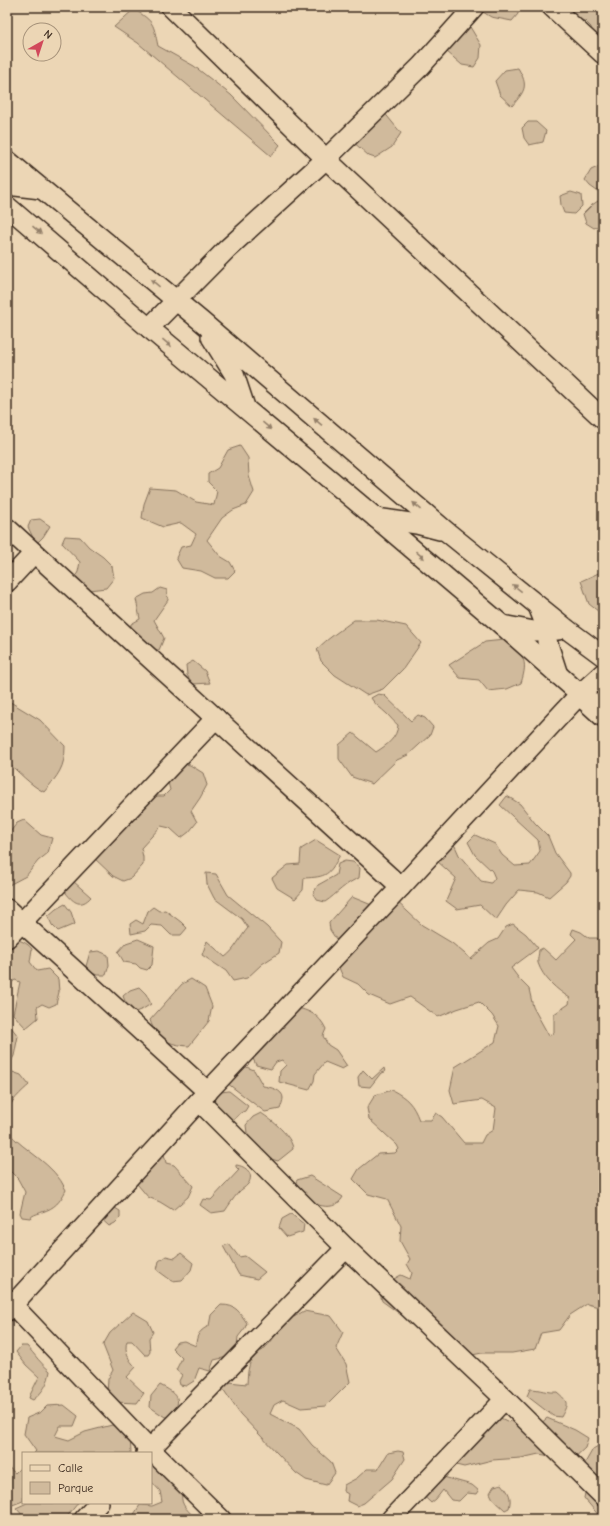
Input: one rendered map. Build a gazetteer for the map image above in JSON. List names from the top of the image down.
{
  "legend": ["Calle", "Parque"],
  "north": "top right"
}
